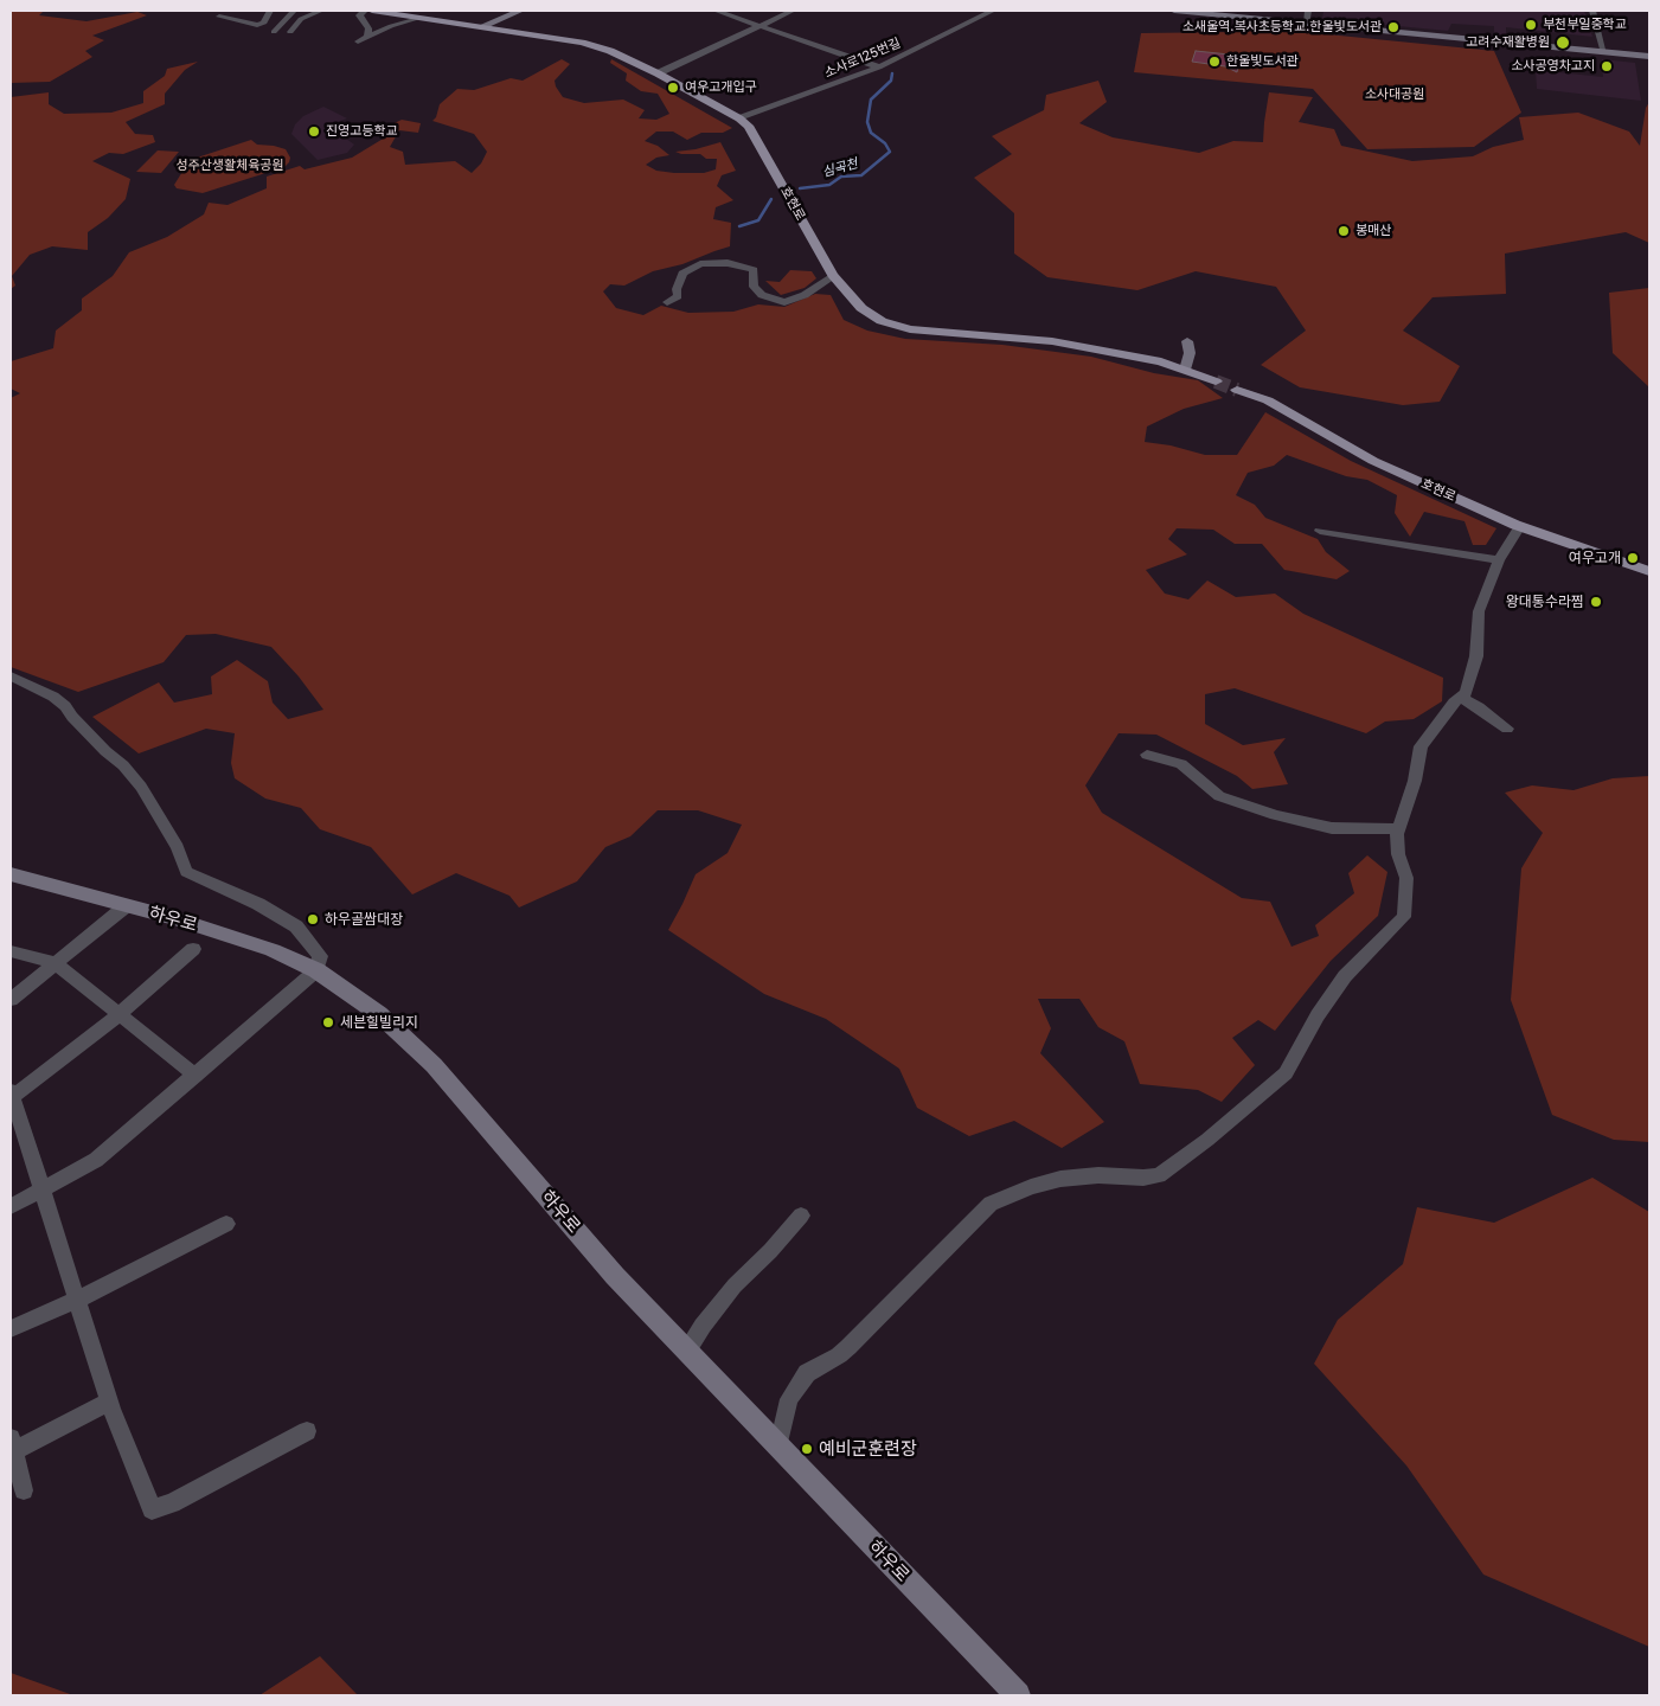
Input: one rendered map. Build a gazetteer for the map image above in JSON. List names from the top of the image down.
{
  "streets": {
    "main road": ["호현로"],
    "street": ["소사로125번길", "하우로"]
  },
  "crossings": [
    ["소사로125번길", "호현로"]
  ],
  "water": ["심곡천"],
  "parks": ["소사대공원", "성주산생활체육공원"],
  "places": [
    "부천부일중학교",
    "소새울역.복사초등학교.한울빛도서관",
    "고려수재활병원",
    "한울빛도서관",
    "소사공영차고지",
    "여우고개입구",
    "진영고등학교",
    "봉매산",
    "여우고개",
    "왕대통수라찜",
    "하우골쌈대장",
    "세븐힐빌리지",
    "예비군훈련장"
  ]
}
